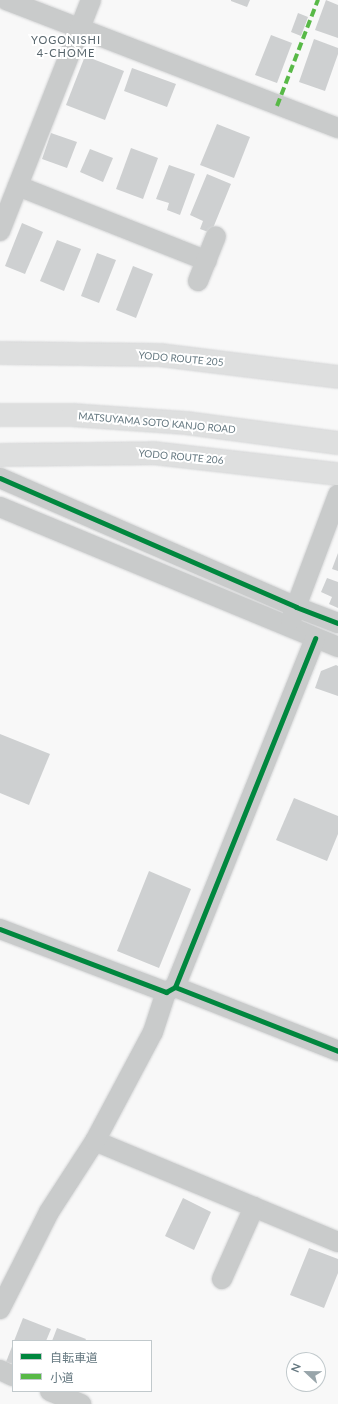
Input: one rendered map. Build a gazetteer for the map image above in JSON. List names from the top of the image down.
{
  "streets": {
    "main road": ["YODO ROUTE 205", "MATSUYAMA SOTO KANJO ROAD", "YODO ROUTE 206"]
  },
  "districts": ["YOGONISHI 4-CHOME"],
  "legend": ["自転車道", "小道"],
  "north": "left"
}
